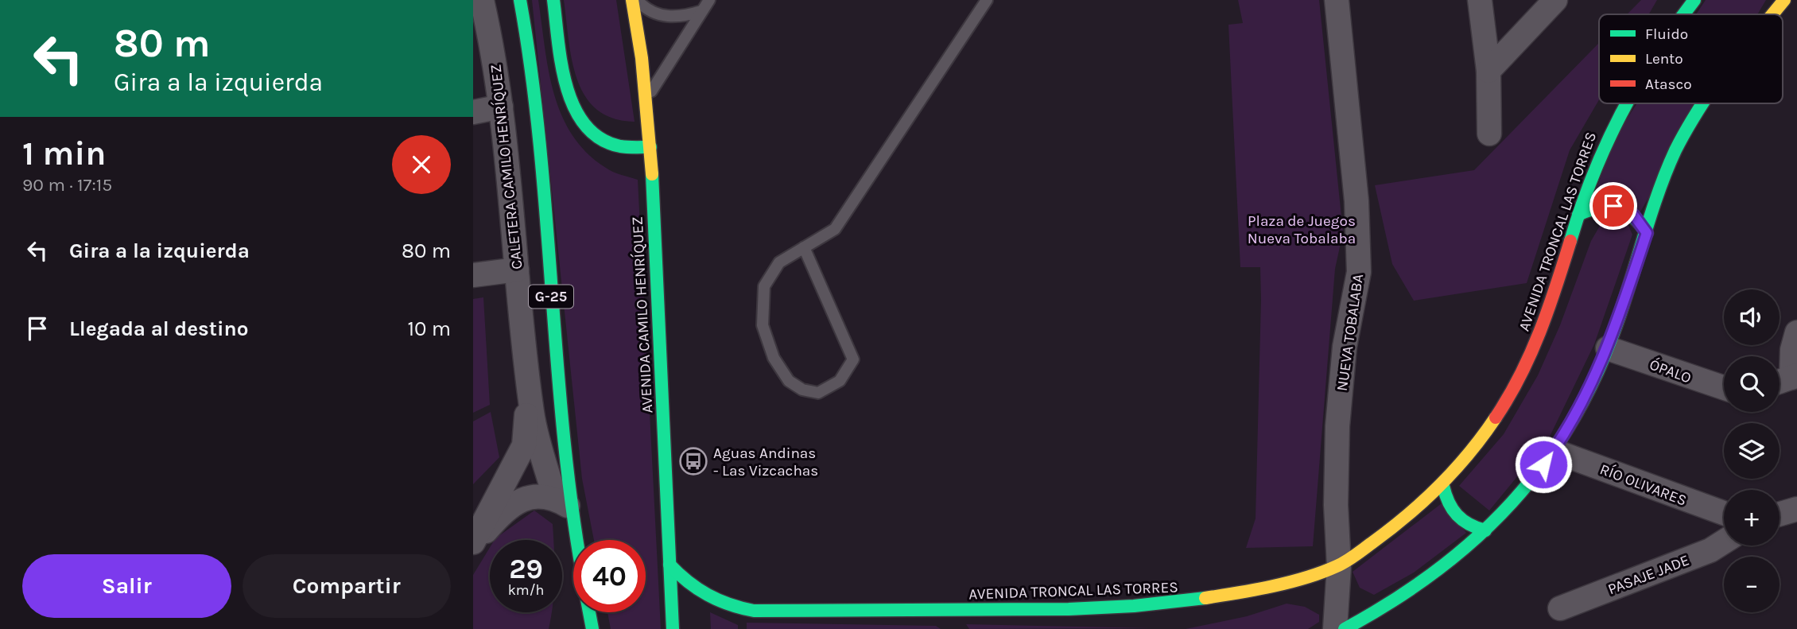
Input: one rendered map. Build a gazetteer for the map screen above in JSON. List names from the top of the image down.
{
  "streets": {
    "street": [
      "CALETERA CAMILO HENRÍQUEZ",
      "AVENIDA TRONCAL LAS TORRES",
      "G-25",
      "AVENIDA CAMILO HENRÍQUEZ",
      "NUEVA TOBALABA",
      "ÓPALO",
      "RÍO OLIVARES",
      "PASAJE JADE"
    ]
  },
  "crossings": [
    ["CALETERA CAMILO HENRÍQUEZ", "G-25"],
    ["AVENIDA TRONCAL LAS TORRES", "AVENIDA CAMILO HENRÍQUEZ"],
    ["AVENIDA TRONCAL LAS TORRES", "NUEVA TOBALABA"]
  ],
  "parks": ["Plaza de Juegos Nueva Tobalaba"],
  "places": {
    "bus stop": ["Aguas Andinas - Las Vizcachas"]
  },
  "legend": ["Fluido", "Lento", "Atasco"],
  "page": {
    "turn": ["80 m", "Gira a la izquierda"],
    "heading": ["1 min", "90 m · 17:15"],
    "list": [
      {
        "name": "Gira a la izquierda",
        "value": "80 m"
      },
      {
        "name": "Llegada al destino",
        "value": "10 m"
      }
    ],
    "map_buttons": ["+", "−"],
    "speed": "29 km/h",
    "limit": "40",
    "buttons": ["Salir", "Compartir"]
  }
}
